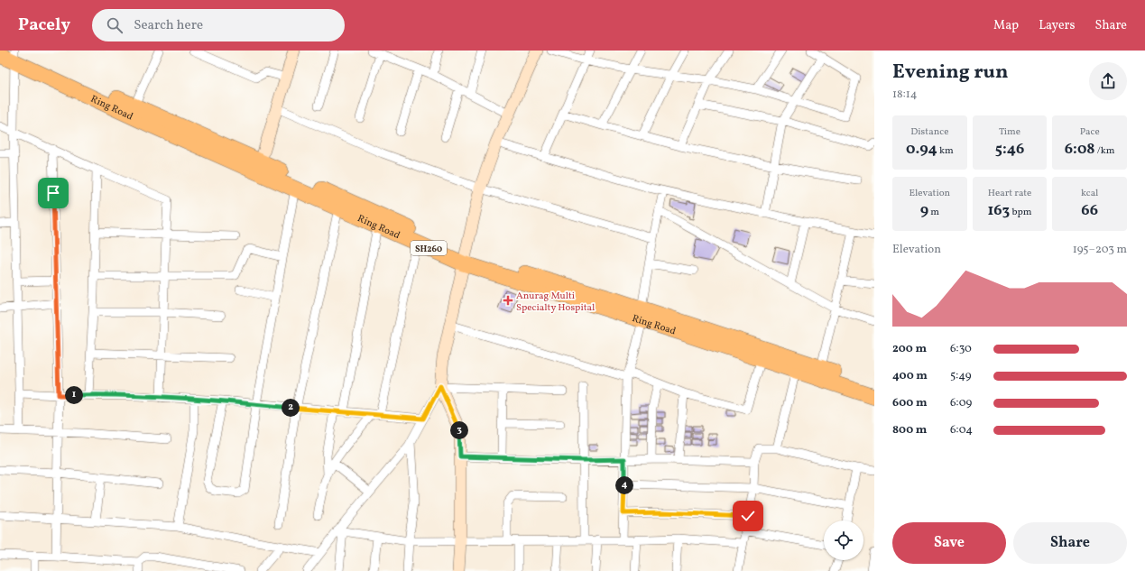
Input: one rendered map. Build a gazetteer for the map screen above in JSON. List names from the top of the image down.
{
  "streets": {
    "highway": ["Ring Road", "SH260"]
  },
  "places": {
    "health": ["Anurag Multi Specialty Hospital"]
  },
  "page": {
    "header": "Pacely",
    "search": "Search here",
    "nav": ["Map", "Layers", "Share"],
    "heading": ["Evening run", "18:14"],
    "stats": [
      ["Distance", "0.94 km"],
      ["Time", "5:46"],
      ["Pace", "6:08 /km"],
      ["Elevation", "9 m"],
      ["Heart rate", "163 bpm"],
      ["kcal", "66"]
    ],
    "chart": ["Elevation", "195–203 m"],
    "list": [
      {
        "name": "200 m",
        "note": "6:30"
      },
      {
        "name": "400 m",
        "note": "5:49"
      },
      {
        "name": "600 m",
        "note": "6:09"
      },
      {
        "name": "800 m",
        "note": "6:04"
      }
    ],
    "pins": [
      "1",
      "2",
      "3",
      "4"
    ],
    "buttons": ["Save", "Share"]
  }
}
